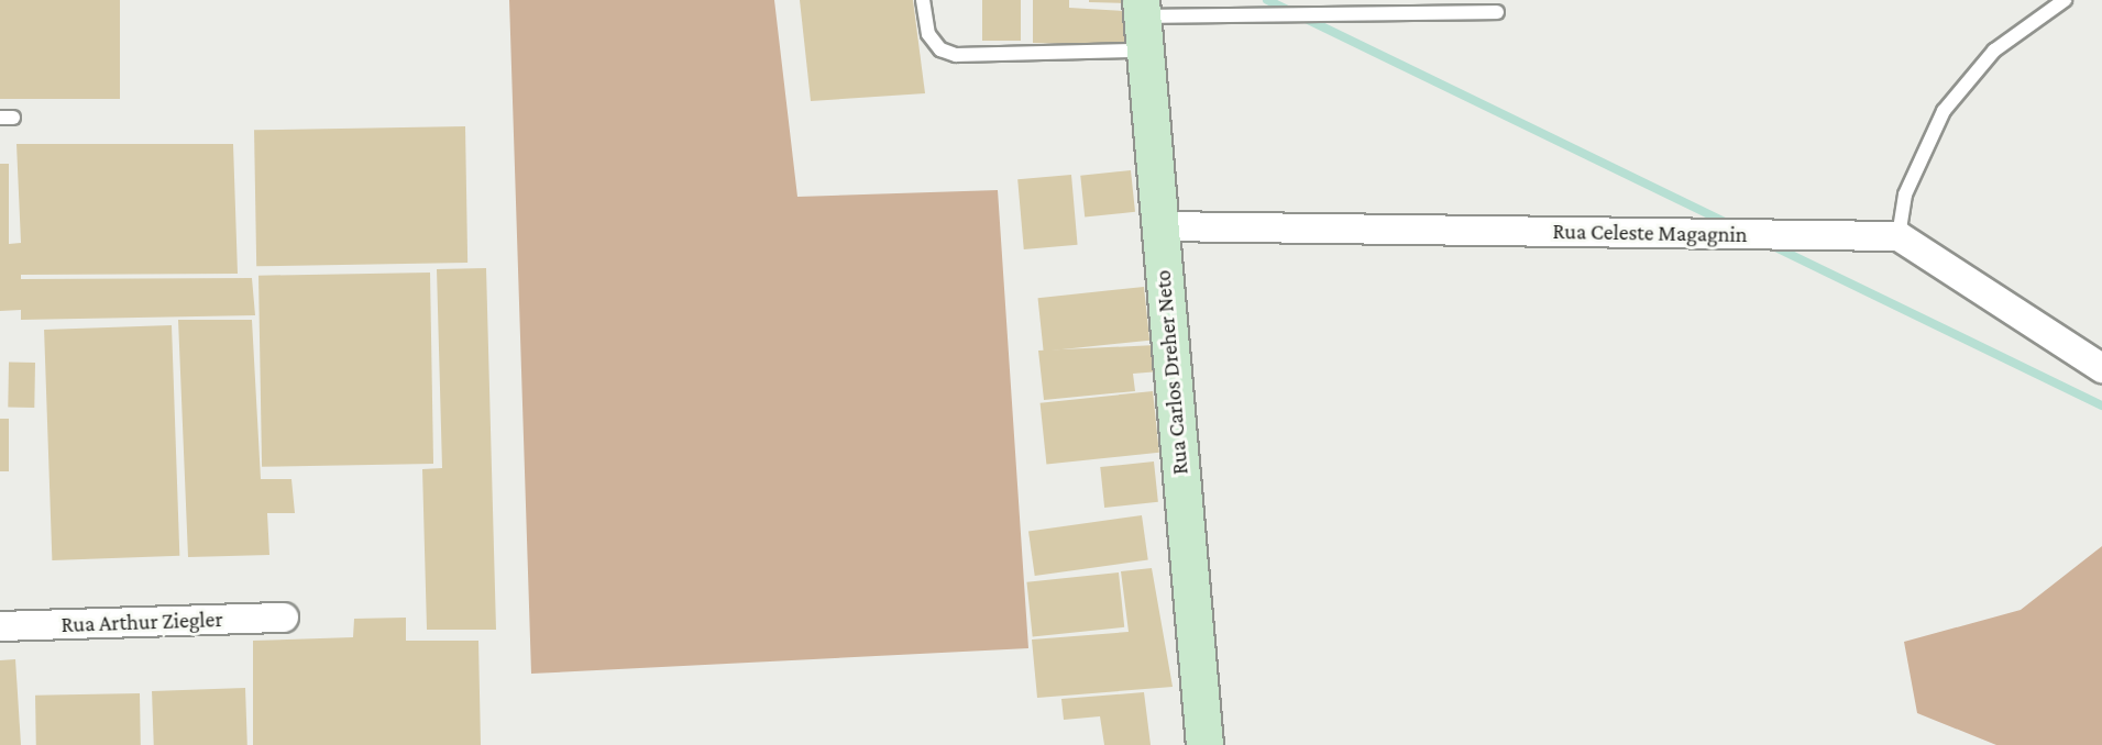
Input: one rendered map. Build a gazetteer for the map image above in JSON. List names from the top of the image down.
{
  "streets": {
    "main road": ["Rua Carlos Dreher Neto"],
    "street": ["Rua Celeste Magagnin", "Rua Arthur Ziegler"]
  },
  "crossings": [
    ["Rua Celeste Magagnin", "Rua Carlos Dreher Neto"]
  ]
}
